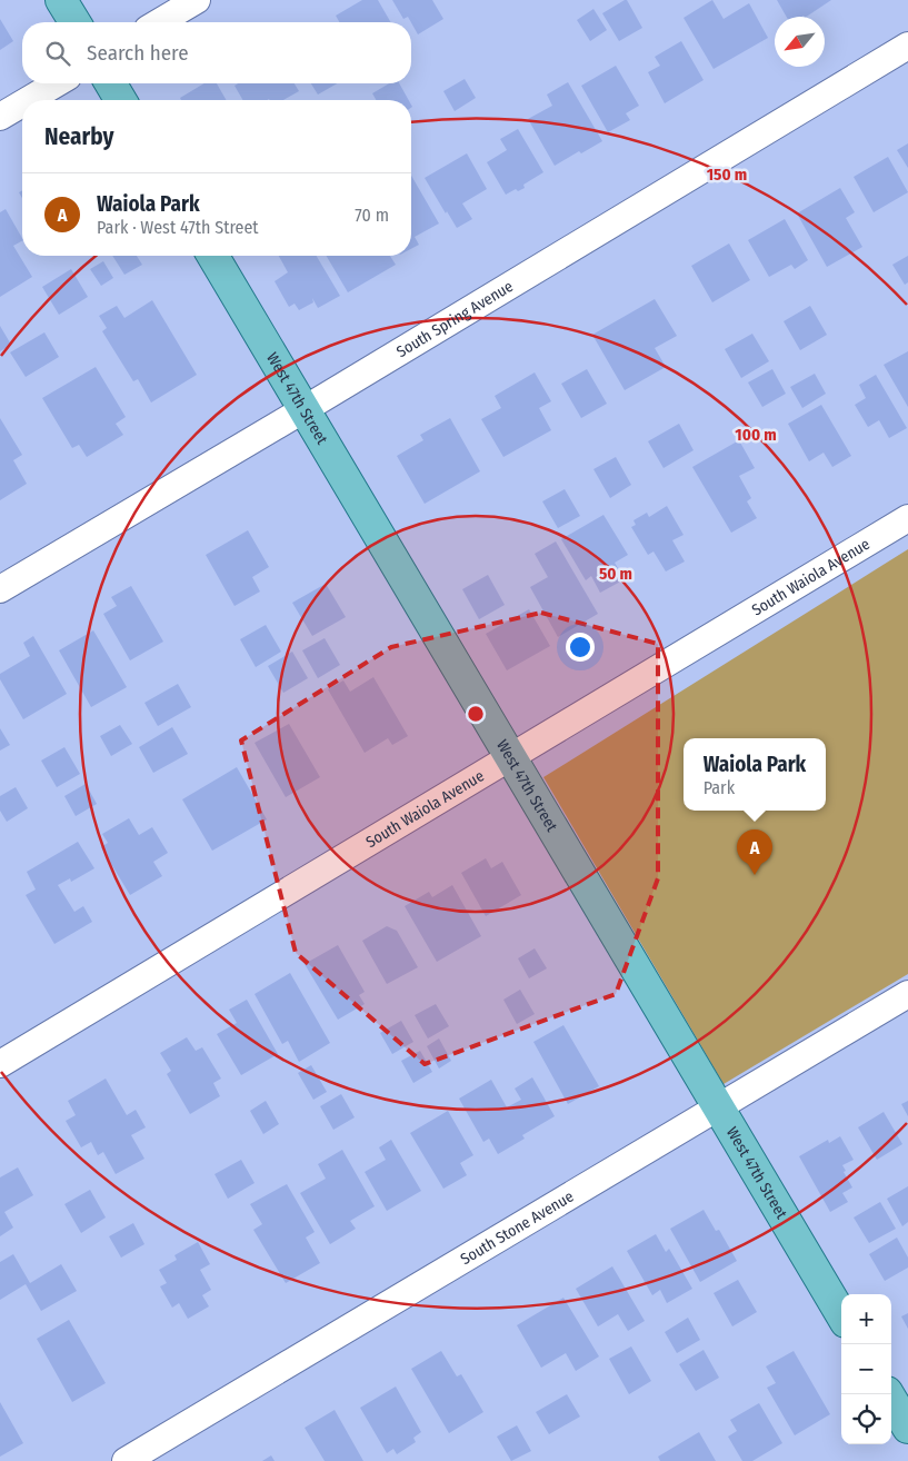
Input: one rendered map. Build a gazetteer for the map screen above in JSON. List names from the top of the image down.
{
  "streets": {
    "main road": ["West 47th Street"],
    "street": ["South Spring Avenue", "South Waiola Avenue", "South Stone Avenue"]
  },
  "crossings": [
    ["South Spring Avenue", "West 47th Street"],
    ["West 47th Street", "South Waiola Avenue"],
    ["West 47th Street", "South Stone Avenue"]
  ],
  "north": "bottom left",
  "page": {
    "search": "Search here",
    "heading": "Nearby",
    "list": [
      {
        "mark": "A",
        "name": "Waiola Park",
        "note": "Park · West 47th Street",
        "value": "70 m"
      }
    ],
    "popup": ["Waiola Park", "Park"],
    "pins": "A",
    "map_buttons": ["+", "−"]
  },
  "rings": ["150 m", "100 m", "50 m"]
}
